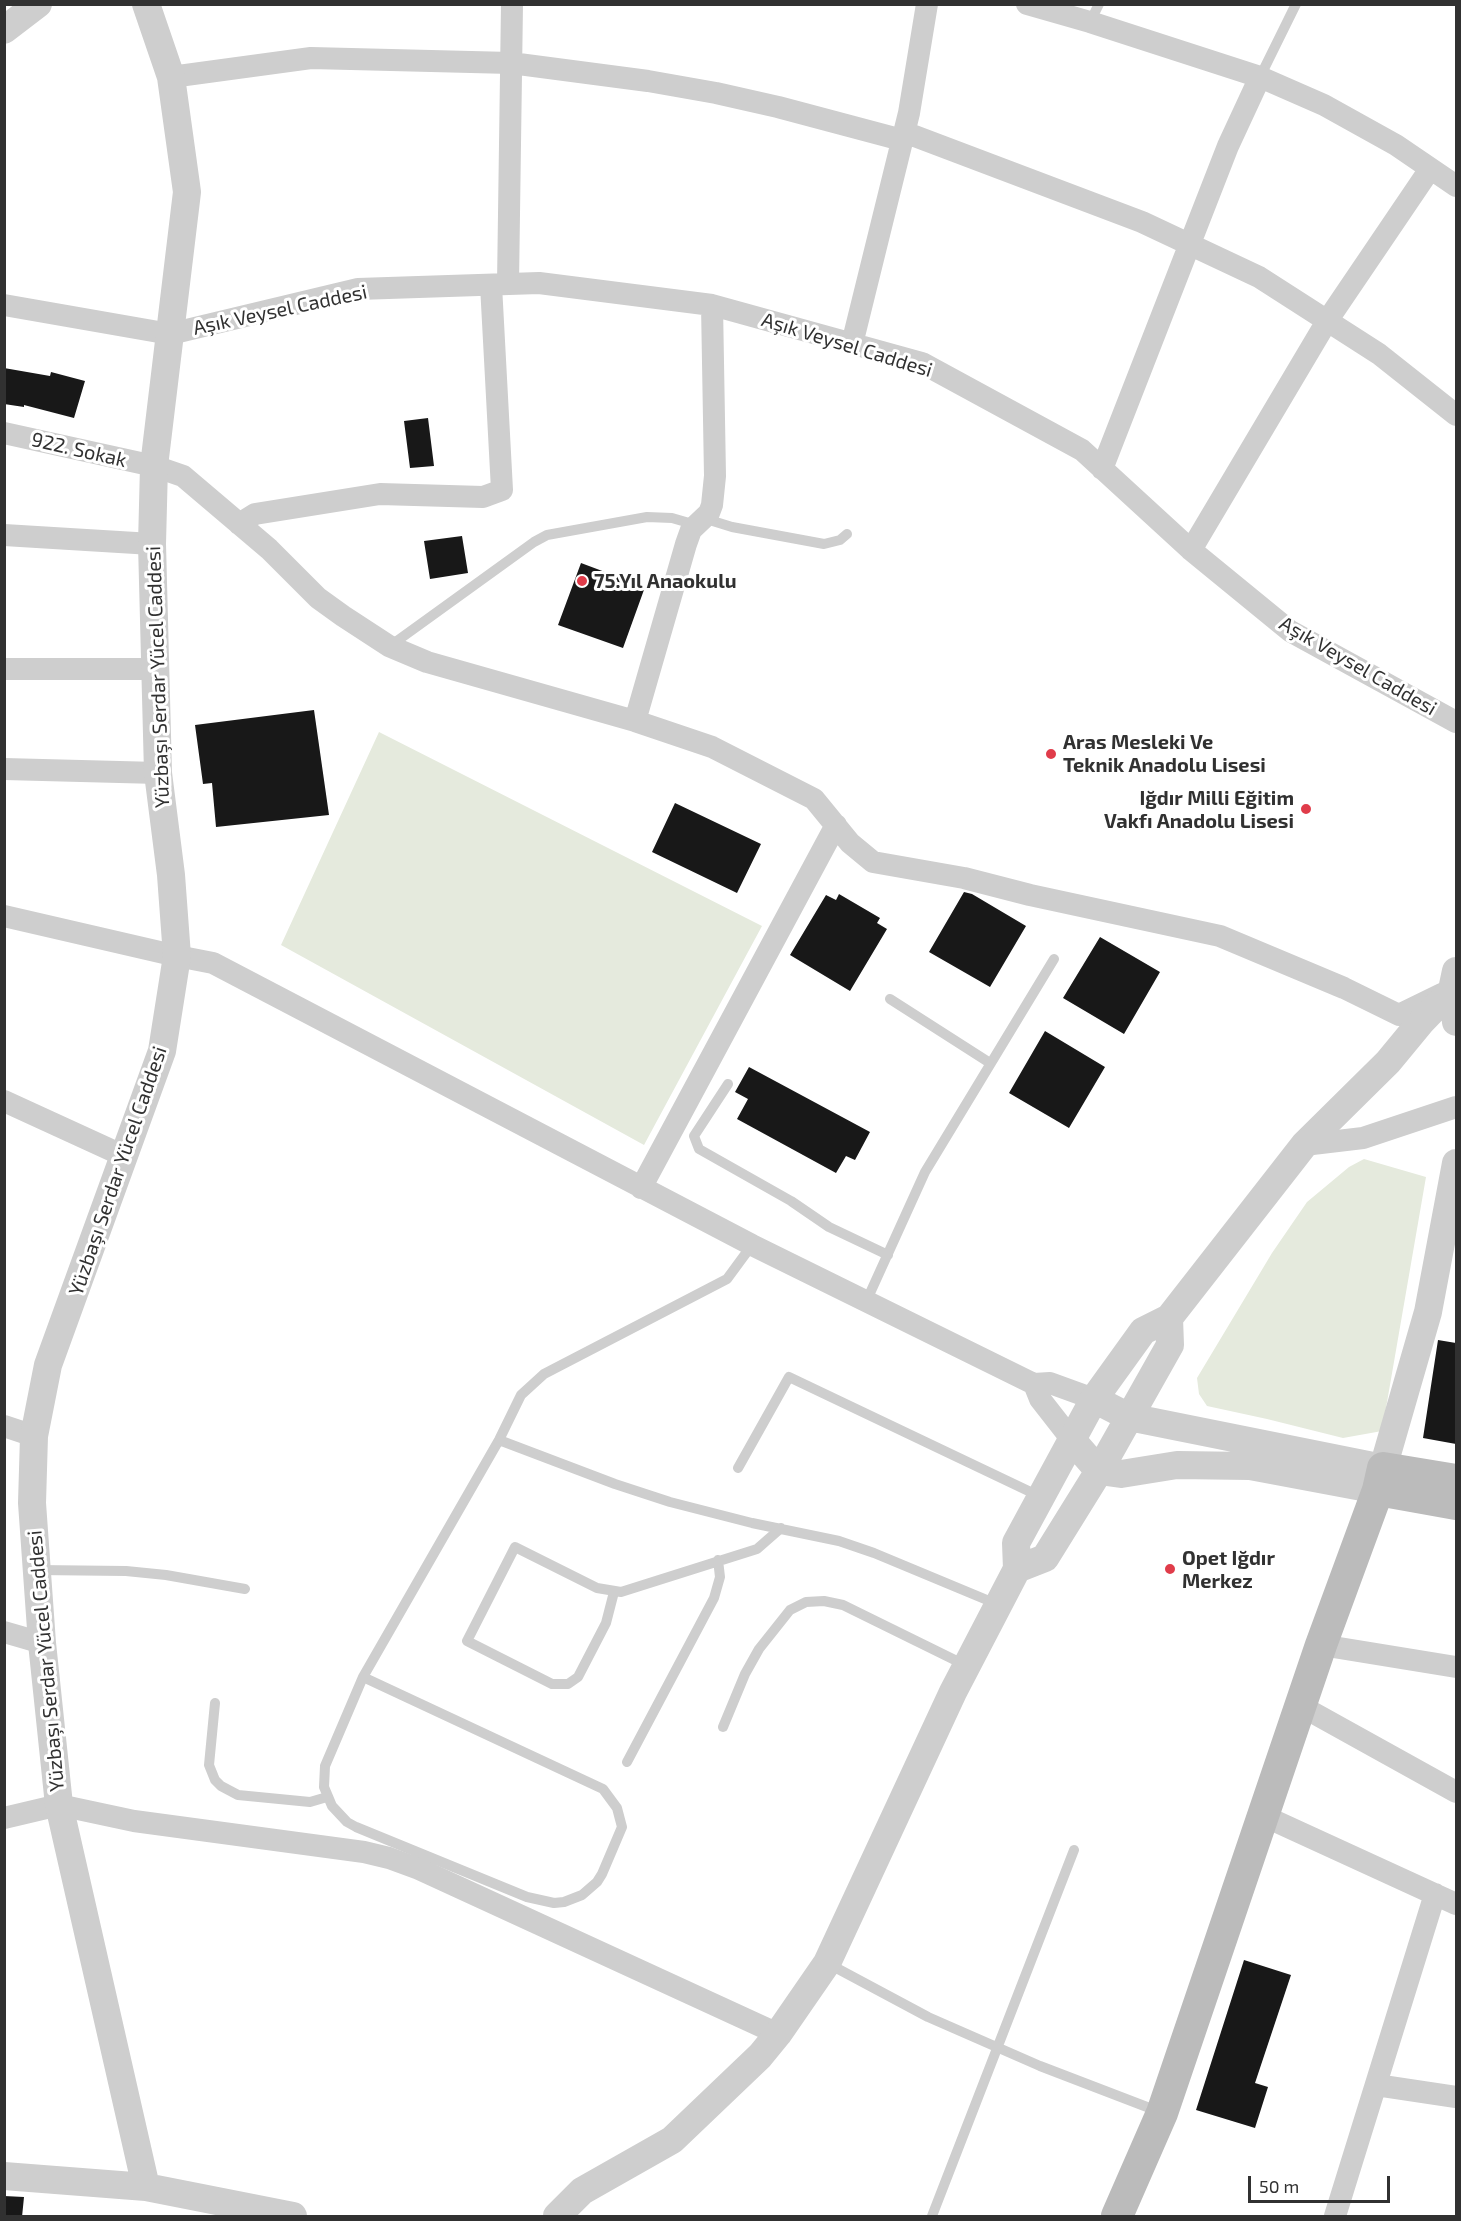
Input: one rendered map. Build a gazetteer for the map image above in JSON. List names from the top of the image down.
{
  "streets": {
    "street": ["Aşık Veysel Caddesi", "922. Sokak", "Yüzbaşı Serdar Yücel Caddesi"]
  },
  "crossings": [
    ["Aşık Veysel Caddesi", "Yüzbaşı Serdar Yücel Caddesi"],
    ["922. Sokak", "Yüzbaşı Serdar Yücel Caddesi"]
  ],
  "places": [
    "75.Yıl Anaokulu",
    "Aras Mesleki Ve Teknik Anadolu Lisesi",
    "Iğdır Milli Eğitim Vakfı Anadolu Lisesi",
    "Opet Iğdır Merkez"
  ],
  "scale_bar": "50 m"
}
